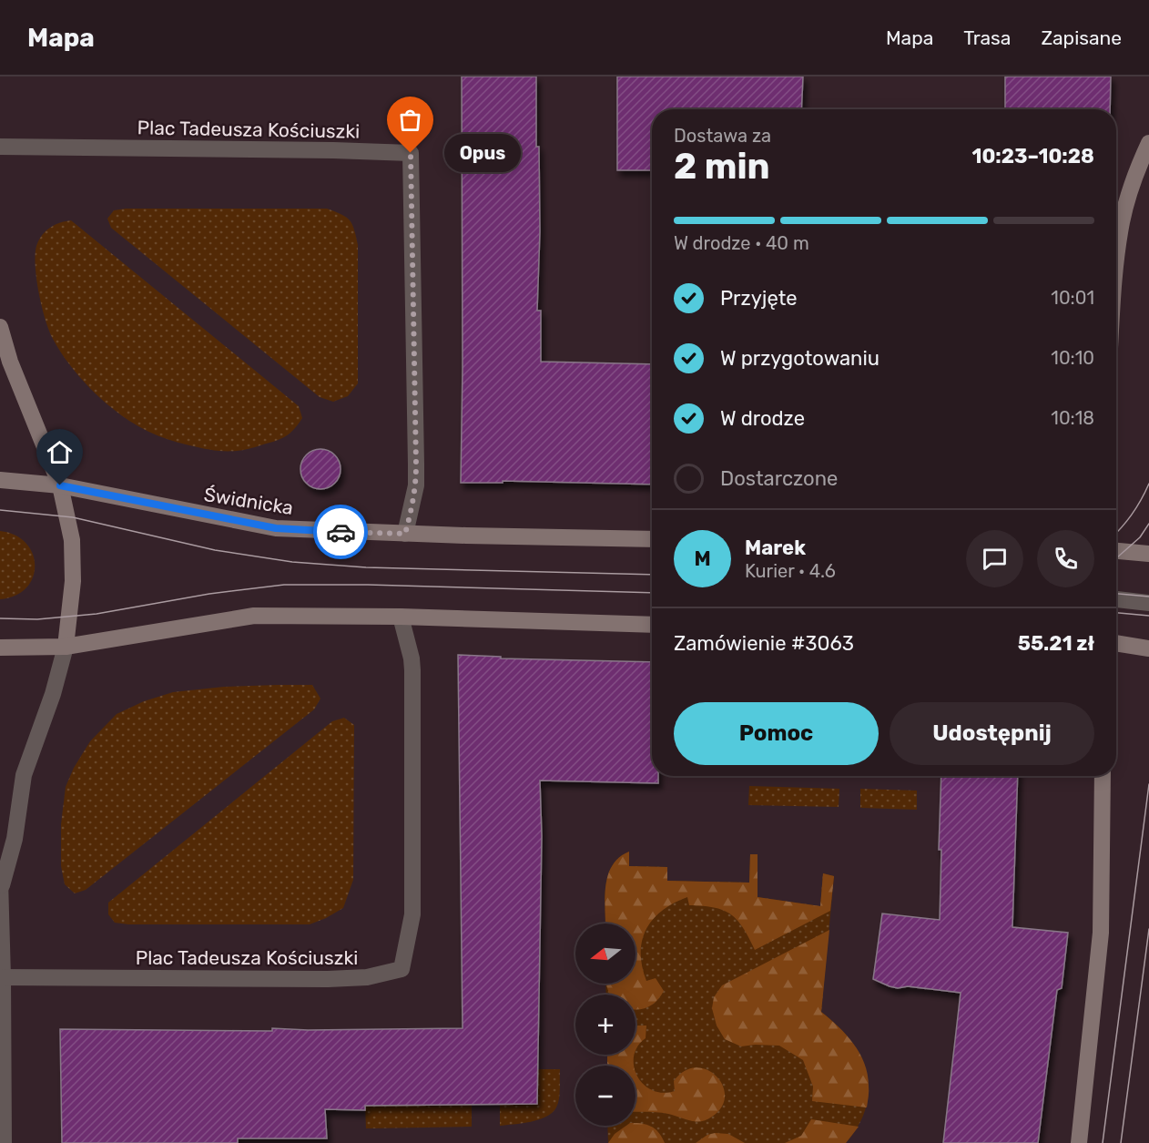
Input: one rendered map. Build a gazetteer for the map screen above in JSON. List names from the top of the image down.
{
  "streets": {
    "main road": ["Świdnicka"],
    "street": ["Plac Tadeusza Kościuszki"]
  },
  "crossings": [
    ["Plac Tadeusza Kościuszki", "Świdnicka"]
  ],
  "places": ["Opus"],
  "north": "left",
  "page": {
    "header": "Mapa",
    "nav": ["Mapa", "Trasa", "Zapisane"],
    "heading": ["2 min", "Dostawa za", "10:23–10:28"],
    "panel": [
      "Marek",
      "Kurier · 4.6",
      "Zamówienie #3063",
      "55.21 zł"
    ],
    "bubble": "Opus",
    "bar": "W drodze · 40 m",
    "list": [
      ["Przyjęte", "10:01"],
      ["W przygotowaniu", "10:10"],
      ["W drodze", "10:18"],
      "Dostarczone"
    ],
    "round": "M",
    "buttons": ["Pomoc", "Udostępnij"],
    "map_buttons": ["+", "−"]
  }
}
